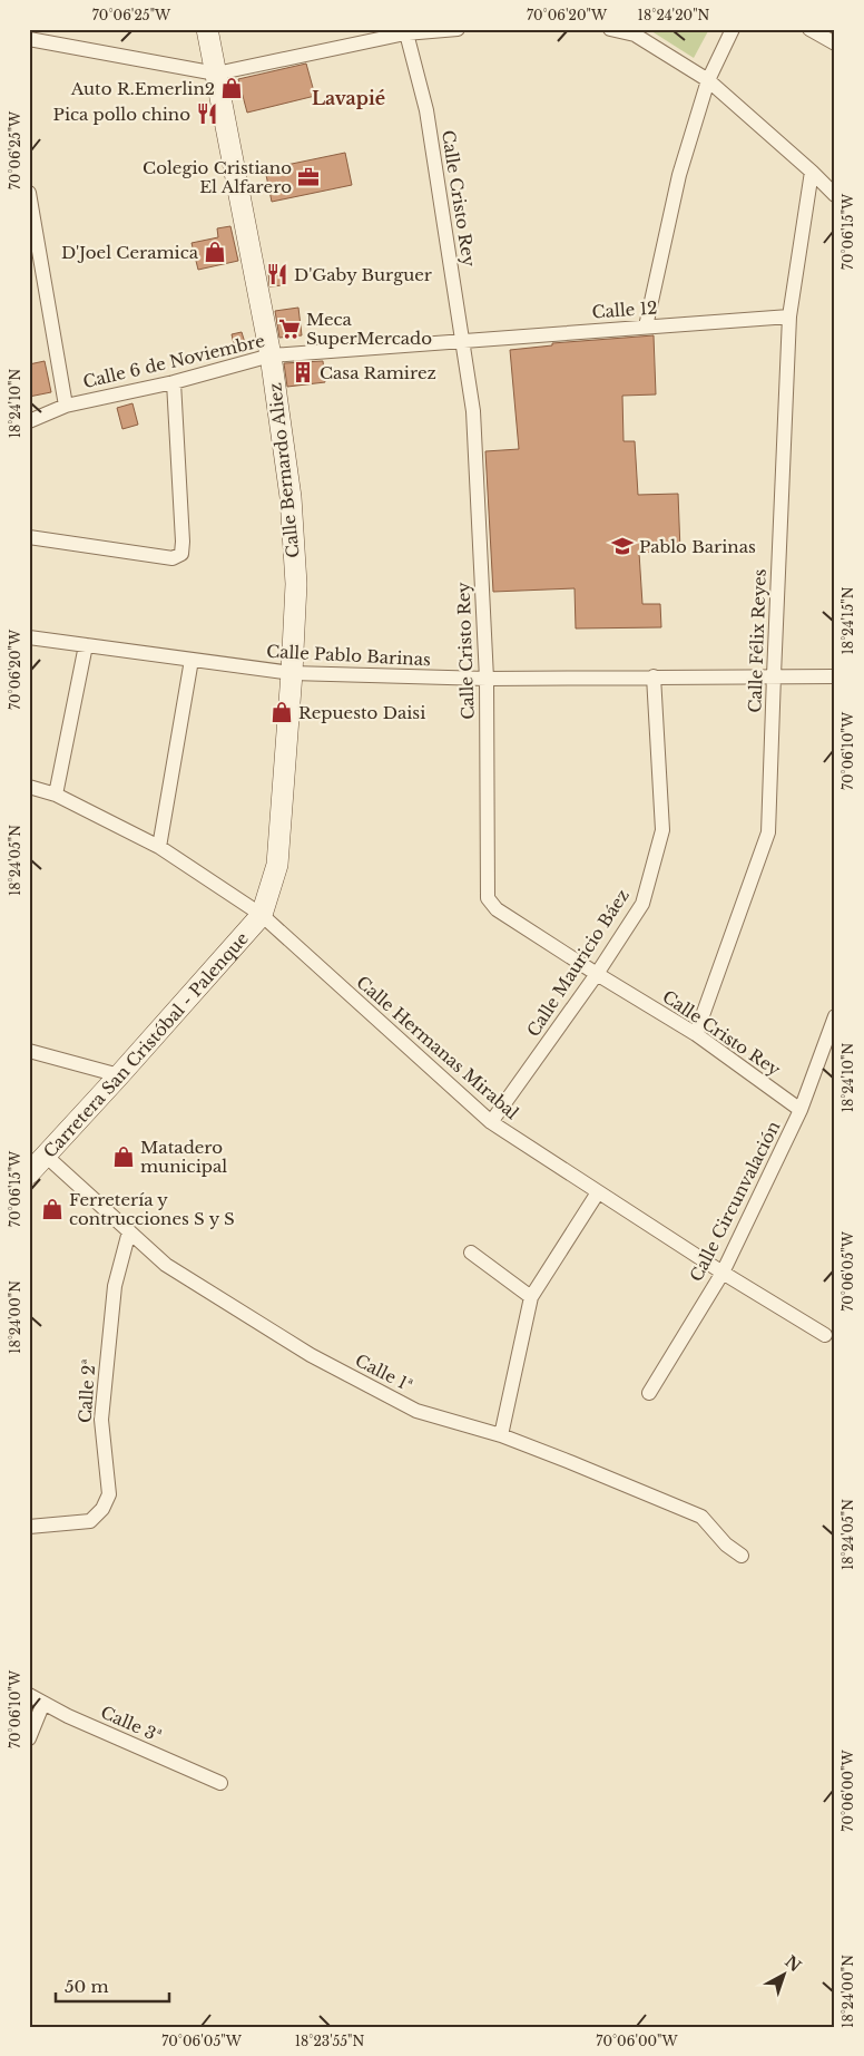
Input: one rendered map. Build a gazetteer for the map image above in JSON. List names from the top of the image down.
{
  "streets": {
    "main road": ["Calle Bernardo Aliez", "Carretera San Cristóbal - Palenque"],
    "street": [
      "Calle Cristo Rey",
      "Calle 12",
      "Calle 6 de Noviembre",
      "Calle Félix Reyes",
      "Calle Pablo Barinas",
      "Calle Mauricio Báez",
      "Calle Hermanas Mirabal",
      "Calle Circunvalación",
      "Calle 1ª",
      "Calle 2ª",
      "Calle 3ª"
    ]
  },
  "crossings": [
    ["Calle Cristo Rey", "Calle 12"],
    ["Calle Cristo Rey", "Calle 6 de Noviembre"],
    ["Calle Cristo Rey", "Calle Félix Reyes"],
    ["Calle Cristo Rey", "Calle Pablo Barinas"],
    ["Calle Cristo Rey", "Calle Mauricio Báez"],
    ["Calle Cristo Rey", "Calle Circunvalación"],
    ["Calle 12", "Calle 6 de Noviembre"],
    ["Calle 12", "Calle Félix Reyes"],
    ["Calle 6 de Noviembre", "Calle Bernardo Aliez"],
    ["Calle Bernardo Aliez", "Calle Pablo Barinas"],
    ["Calle Bernardo Aliez", "Carretera San Cristóbal - Palenque"],
    ["Calle Bernardo Aliez", "Calle Hermanas Mirabal"],
    ["Calle Félix Reyes", "Calle Pablo Barinas"],
    ["Calle Pablo Barinas", "Calle Mauricio Báez"],
    ["Calle Mauricio Báez", "Calle Hermanas Mirabal"],
    ["Carretera San Cristóbal - Palenque", "Calle Hermanas Mirabal"],
    ["Carretera San Cristóbal - Palenque", "Calle 1ª"],
    ["Calle Hermanas Mirabal", "Calle Circunvalación"],
    ["Calle 1ª", "Calle 2ª"]
  ],
  "districts": ["Lavapié"],
  "places": {
    "shop": [
      "Auto R.Emerlin2",
      "D'Joel Ceramica",
      "Repuesto Daisi",
      "Matadero municipal",
      "Ferretería y contrucciones S y S"
    ],
    "restaurant": ["Pica pollo chino", "D'Gaby Burguer"],
    "office": ["Colegio Cristiano El Alfarero"],
    "supermarket": ["Meca SuperMercado"],
    "building": ["Casa Ramirez"],
    "school or university": ["Pablo Barinas"]
  },
  "scale_bar": "50 m",
  "north": "top right",
  "coordinates": [
    "70°06'25\"W",
    "70°06'20\"W",
    "18°24'20\"N",
    "70°06'15\"W",
    "18°24'10\"N",
    "18°24'15\"N",
    "70°06'10\"W",
    "18°24'05\"N",
    "70°06'05\"W",
    "18°24'00\"N",
    "70°06'00\"W",
    "18°23'55\"N"
  ]
}
